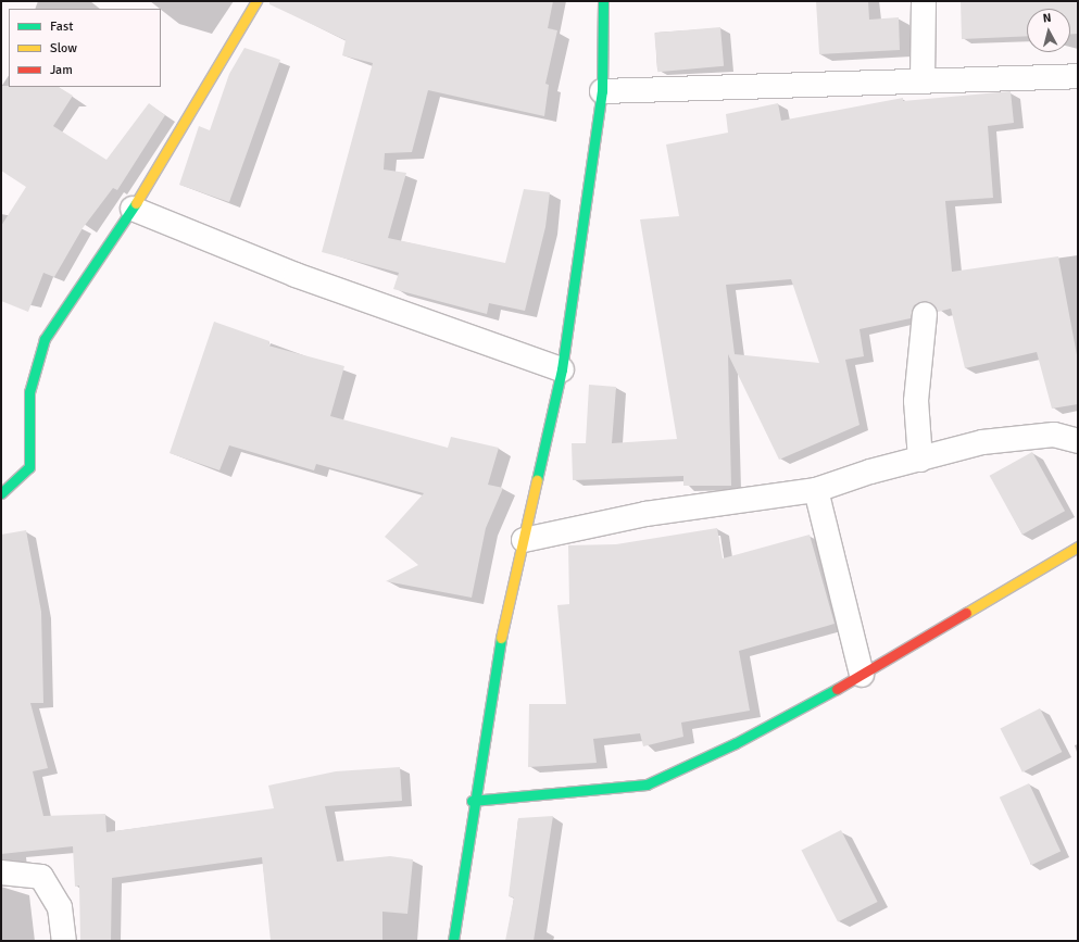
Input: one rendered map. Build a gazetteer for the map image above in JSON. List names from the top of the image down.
{
  "legend": ["Fast", "Slow", "Jam"],
  "north": "top"
}
